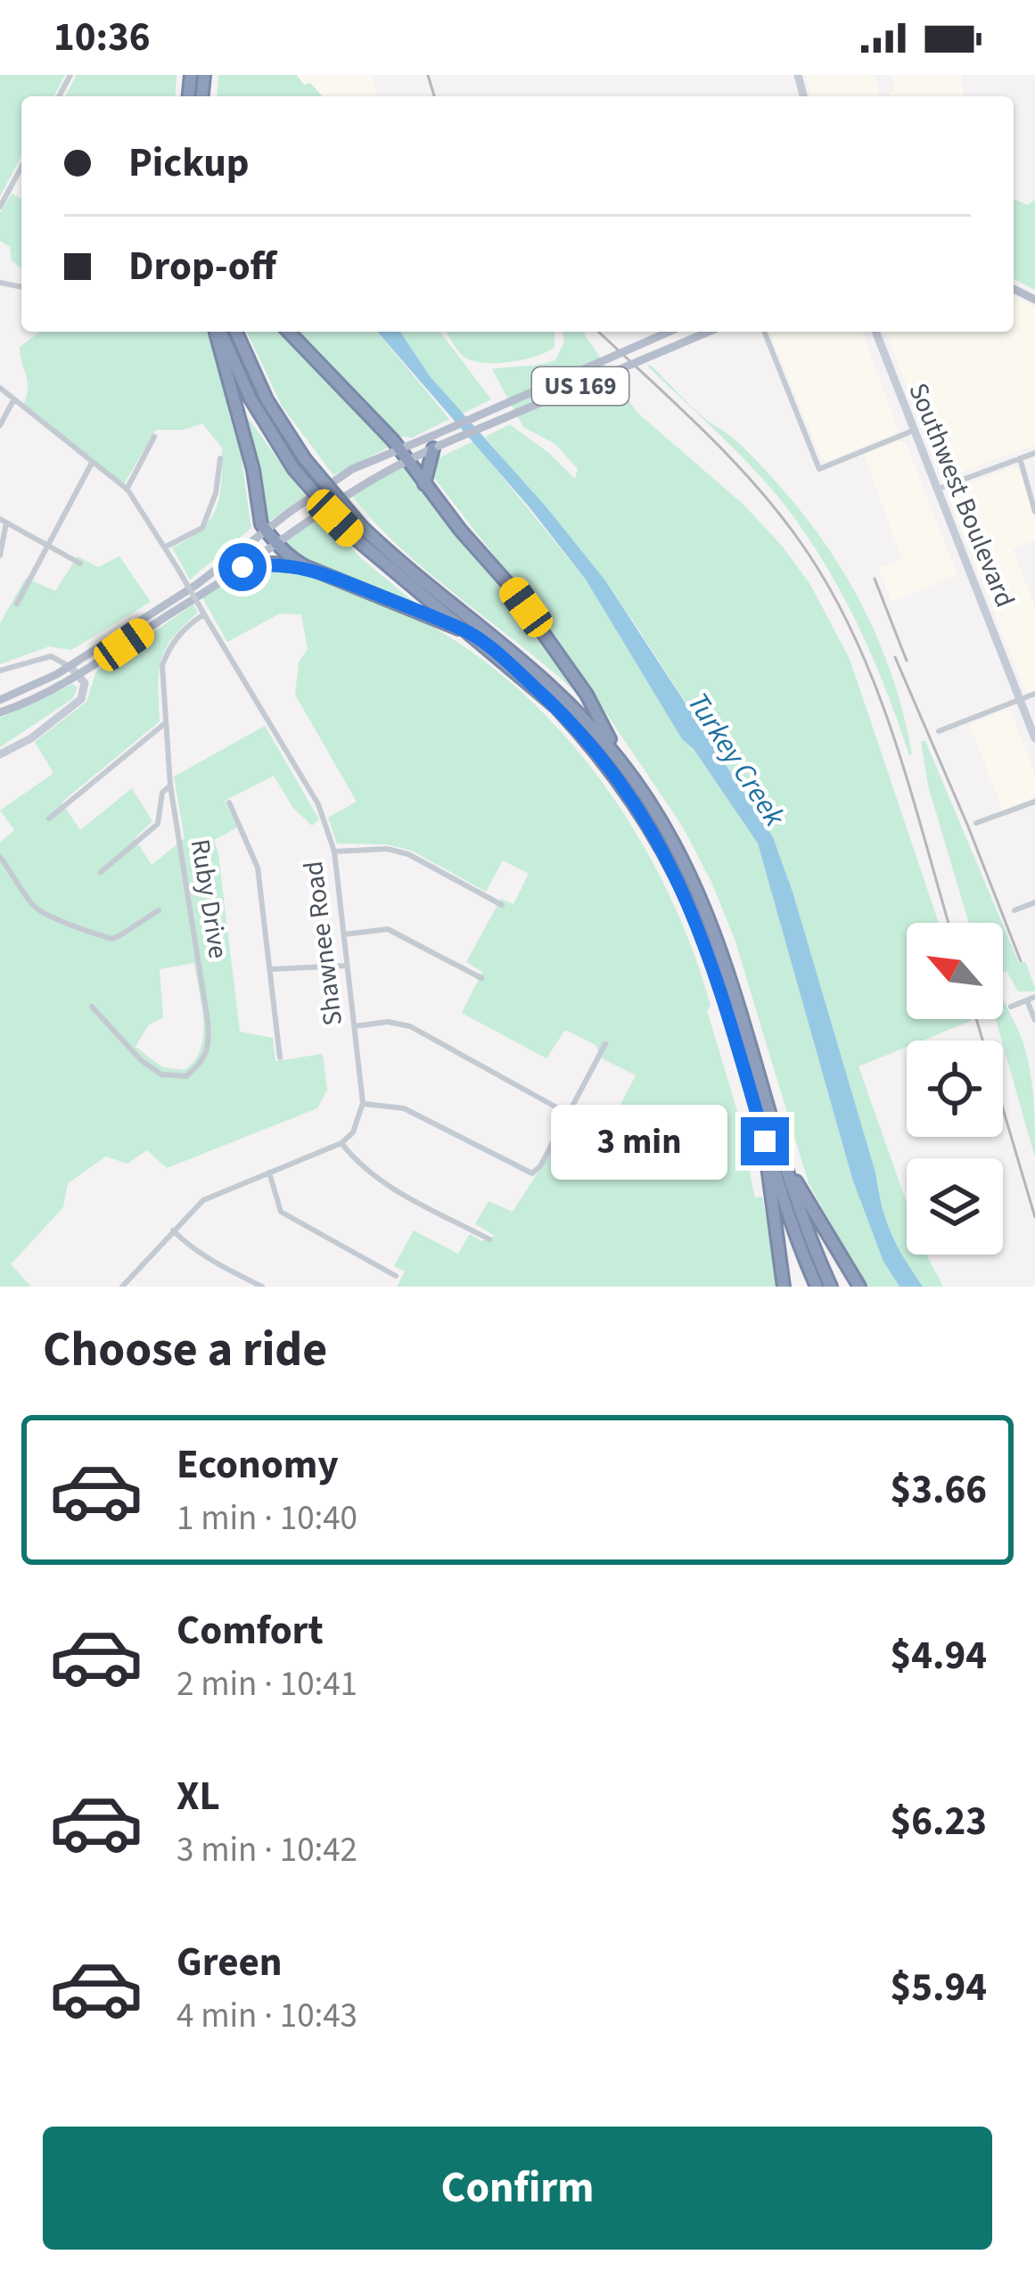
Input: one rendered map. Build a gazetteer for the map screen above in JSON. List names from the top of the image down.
{
  "streets": {
    "main road": ["US 169", "Southwest Boulevard"],
    "street": ["Ruby Drive", "Shawnee Road"]
  },
  "crossings": [
    ["Ruby Drive", "Shawnee Road"]
  ],
  "water": ["Turkey Creek"],
  "north": "top left",
  "page": {
    "status": "10:36",
    "banner": ["Pickup", "Drop-off"],
    "bubble": "3 min",
    "heading": "Choose a ride",
    "list": [
      {
        "name": "Economy",
        "note": "1 min · 10:40",
        "value": "$3.66"
      },
      {
        "name": "Comfort",
        "note": "2 min · 10:41",
        "value": "$4.94"
      },
      {
        "name": "XL",
        "note": "3 min · 10:42",
        "value": "$6.23"
      },
      {
        "name": "Green",
        "note": "4 min · 10:43",
        "value": "$5.94"
      }
    ],
    "buttons": "Confirm"
  }
}
